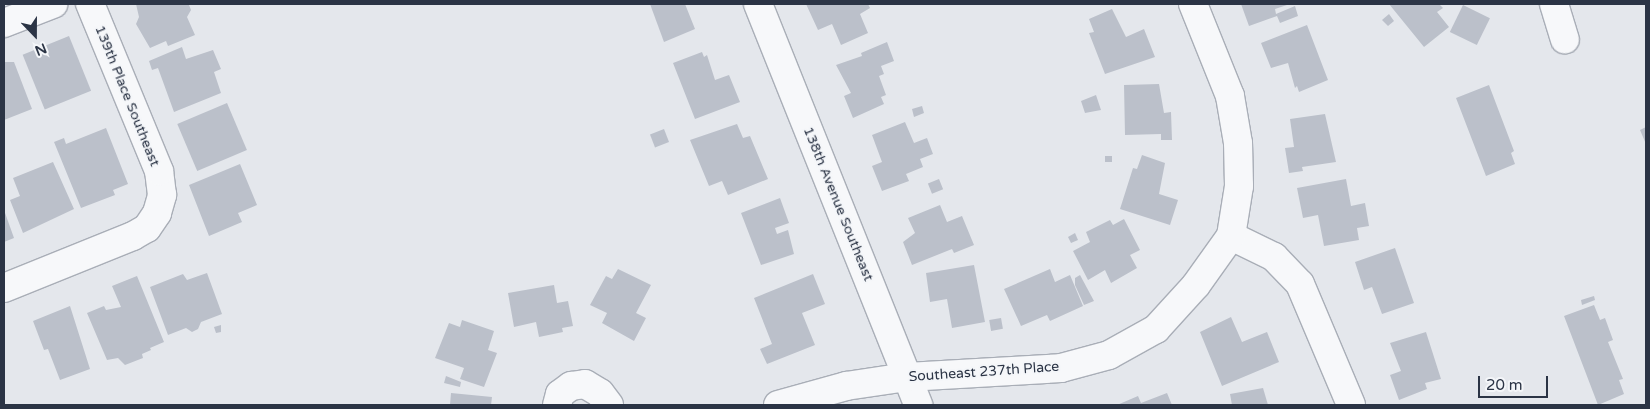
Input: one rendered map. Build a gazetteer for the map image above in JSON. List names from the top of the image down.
{
  "streets": {
    "street": ["139th Place Southeast", "138th Avenue Southeast", "Southeast 237th Place"]
  },
  "crossings": [
    ["138th Avenue Southeast", "Southeast 237th Place"]
  ],
  "scale_bar": "20 m",
  "north": "bottom"
}
